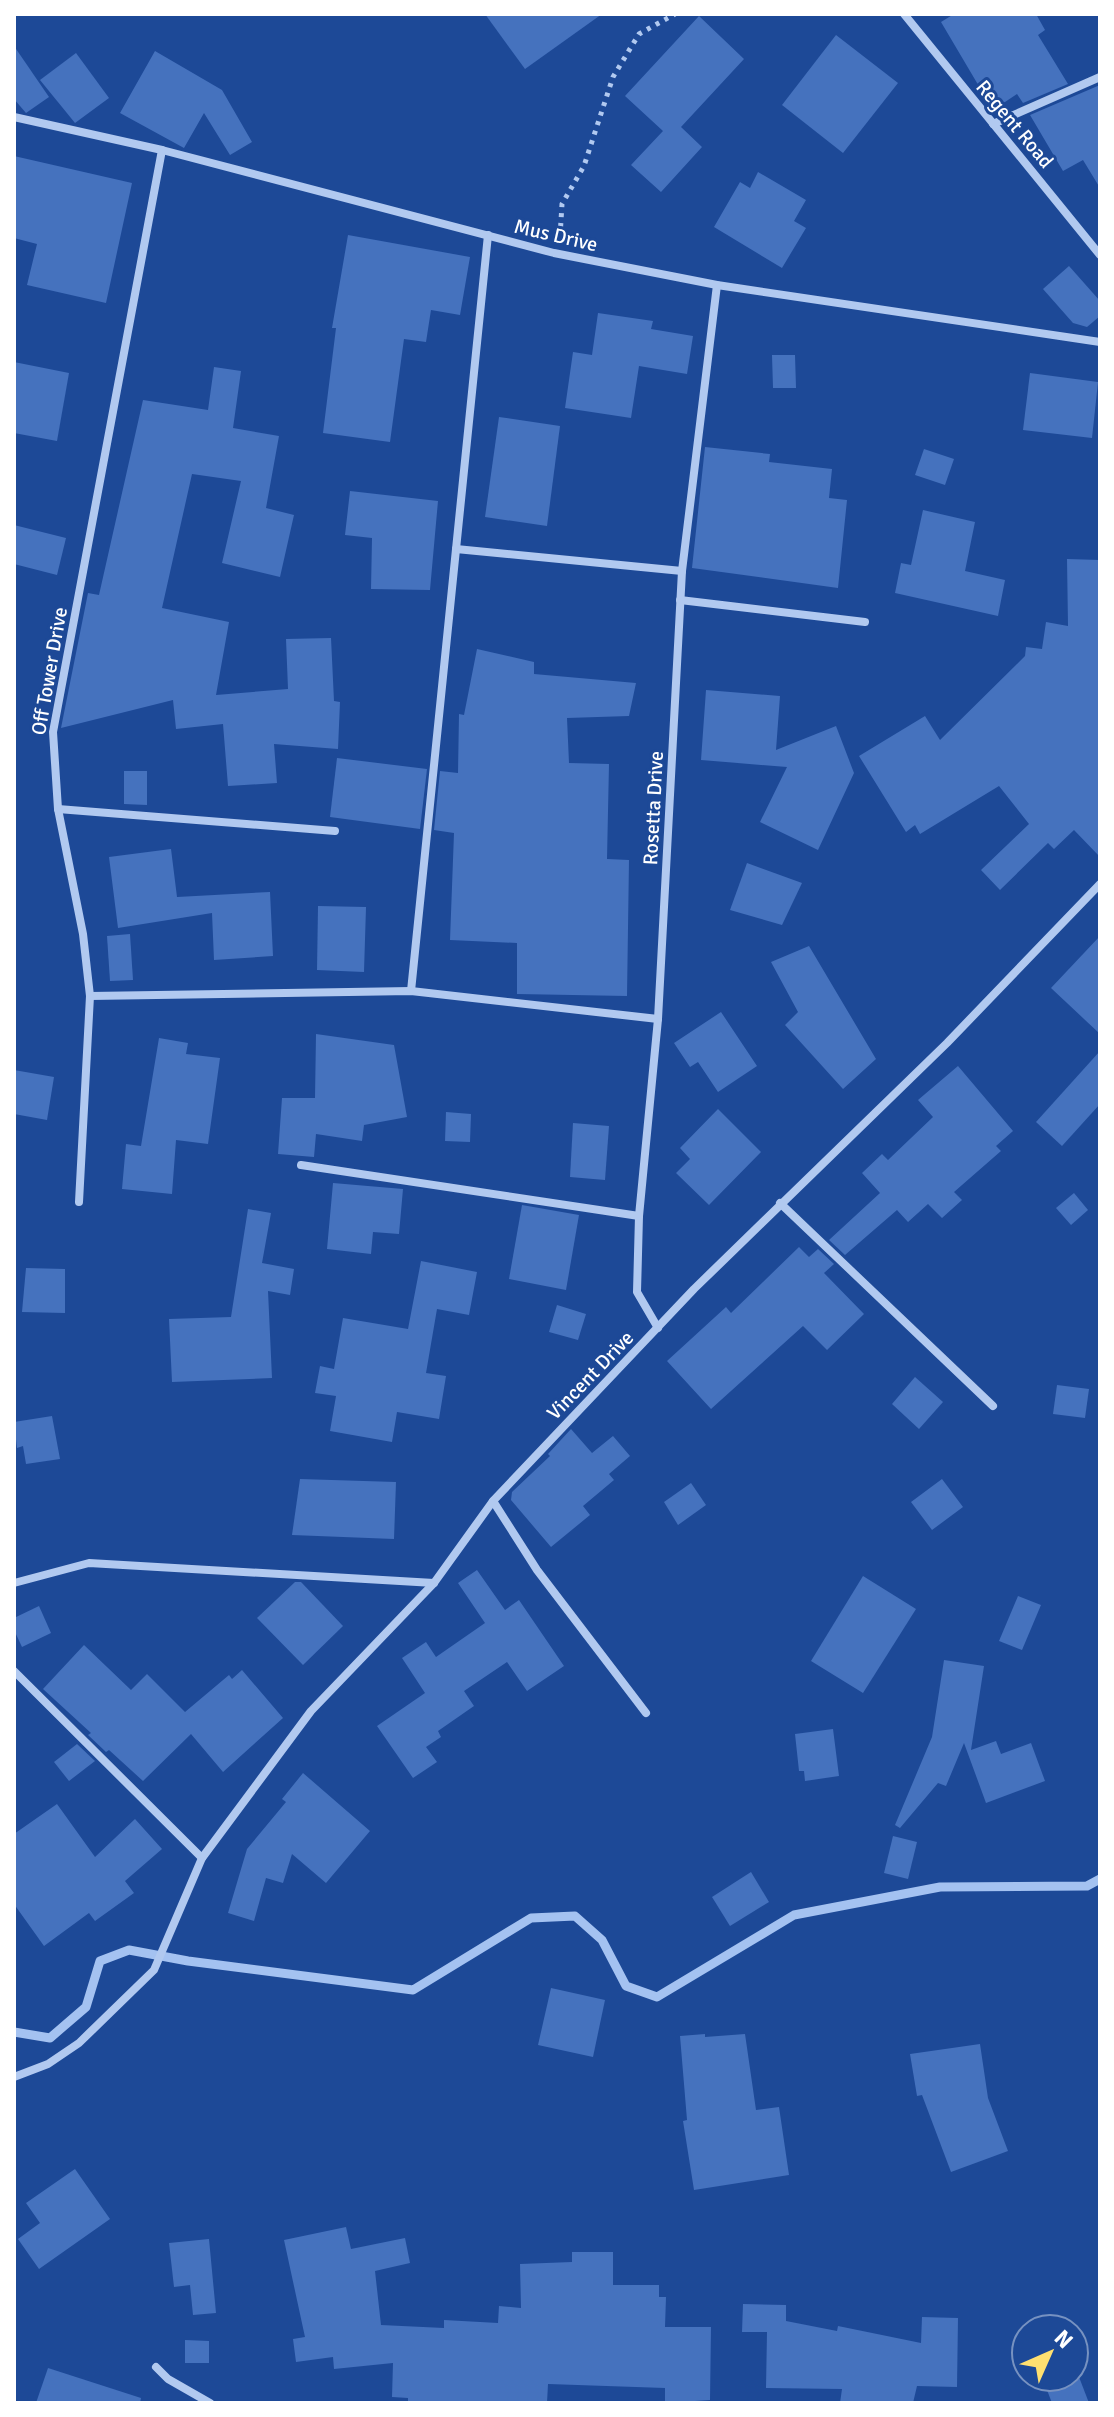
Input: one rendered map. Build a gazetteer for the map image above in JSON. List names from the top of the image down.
{
  "streets": {
    "street": [
      "Regent Road",
      "Mus Drive",
      "Off Tower Drive",
      "Rosetta Drive",
      "Vincent Drive"
    ]
  },
  "crossings": [
    ["Mus Drive", "Off Tower Drive"],
    ["Mus Drive", "Rosetta Drive"],
    ["Rosetta Drive", "Vincent Drive"]
  ],
  "north": "top right"
}
